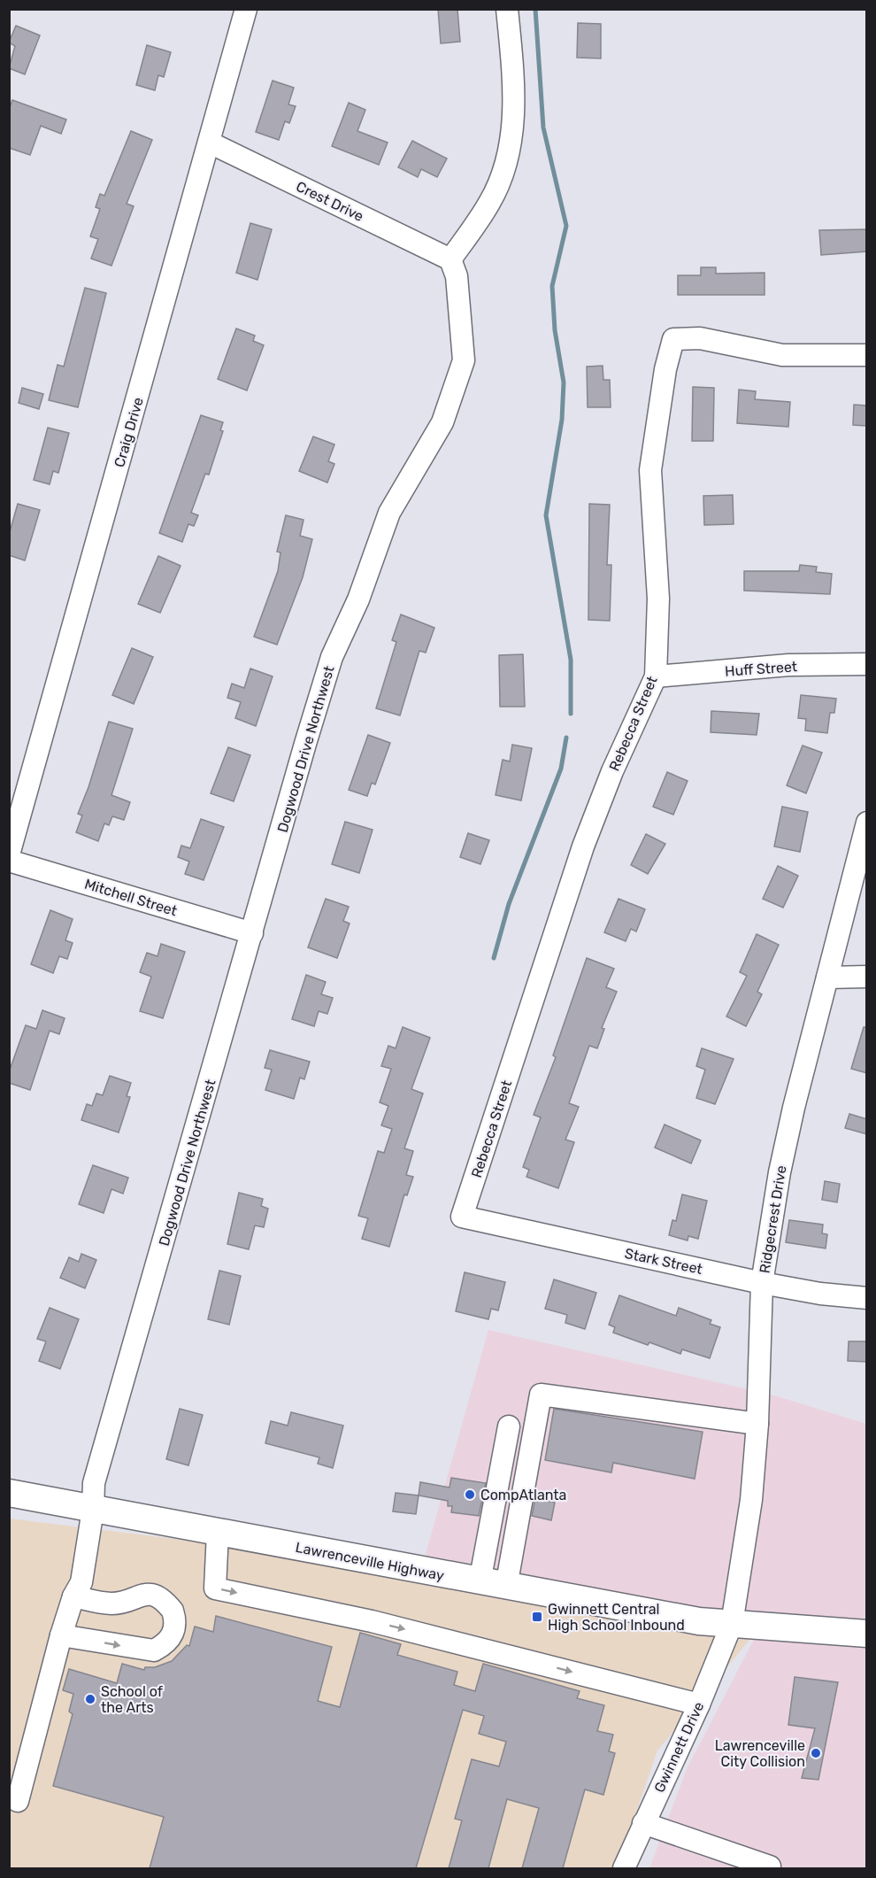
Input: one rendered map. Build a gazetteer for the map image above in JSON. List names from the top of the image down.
{
  "streets": {
    "main road": ["Lawrenceville Highway"],
    "street": [
      "Crest Drive",
      "Craig Drive",
      "Huff Street",
      "Rebecca Street",
      "Dogwood Drive Northwest",
      "Mitchell Street",
      "Ridgecrest Drive",
      "Stark Street",
      "Gwinnett Drive"
    ]
  },
  "crossings": [
    ["Crest Drive", "Craig Drive"],
    ["Crest Drive", "Dogwood Drive Northwest"],
    ["Huff Street", "Rebecca Street"],
    ["Rebecca Street", "Stark Street"],
    ["Dogwood Drive Northwest", "Mitchell Street"],
    ["Dogwood Drive Northwest", "Lawrenceville Highway"],
    ["Ridgecrest Drive", "Stark Street"],
    ["Ridgecrest Drive", "Lawrenceville Highway"],
    ["Ridgecrest Drive", "Gwinnett Drive"],
    ["Lawrenceville Highway", "Gwinnett Drive"]
  ],
  "places": {
    "other": ["CompAtlanta", "School of the Arts", "Lawrenceville City Collision"],
    "transit": ["Gwinnett Central High School Inbound"]
  }
}
